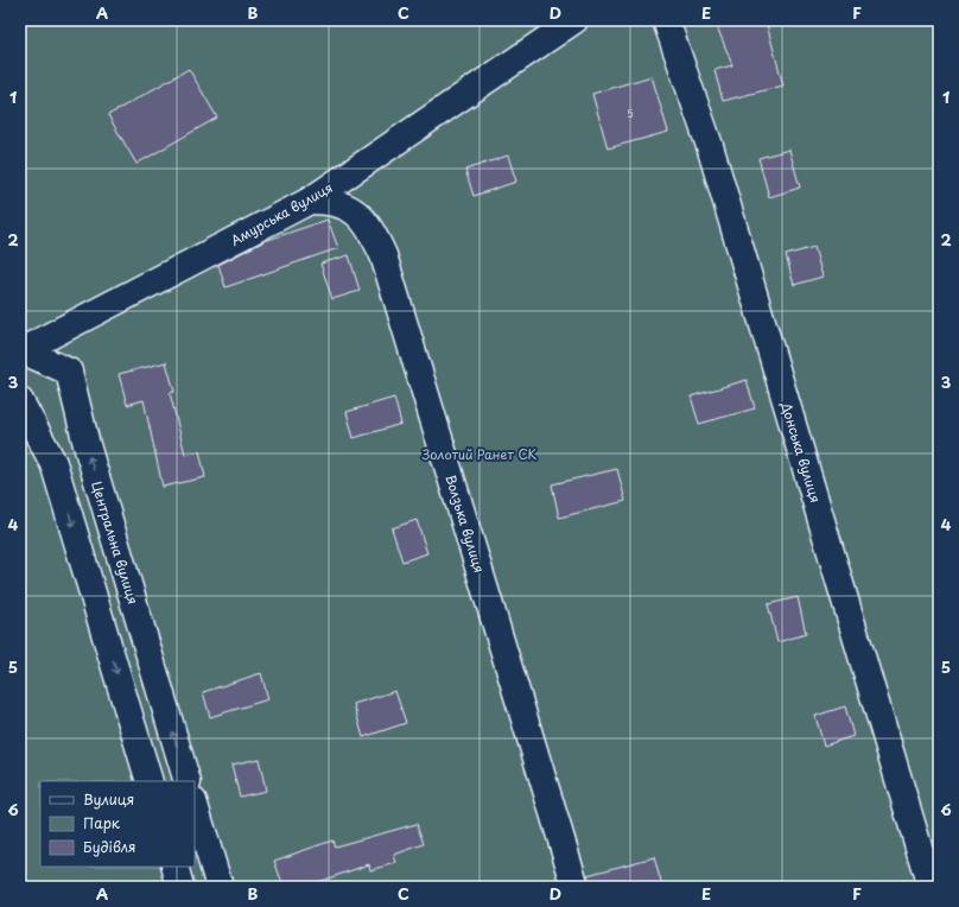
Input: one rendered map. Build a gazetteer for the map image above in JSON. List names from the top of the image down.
{
  "streets": {
    "street": [
      "Амурська вулиця",
      "Донська вулиця",
      "Волзька вулиця",
      "Центральна вулиця"
    ]
  },
  "crossings": [
    ["Амурська вулиця", "Волзька вулиця"],
    ["Амурська вулиця", "Центральна вулиця"]
  ],
  "parks": ["Золотий Ранет СК"],
  "house_numbers": ["5"],
  "legend": ["Вулиця", "Парк", "Будівля"],
  "grid": {
    "columns": [
      "A",
      "B",
      "C",
      "D",
      "E",
      "F"
    ],
    "rows": [
      "1",
      "2",
      "3",
      "4",
      "5",
      "6"
    ]
  }
}
